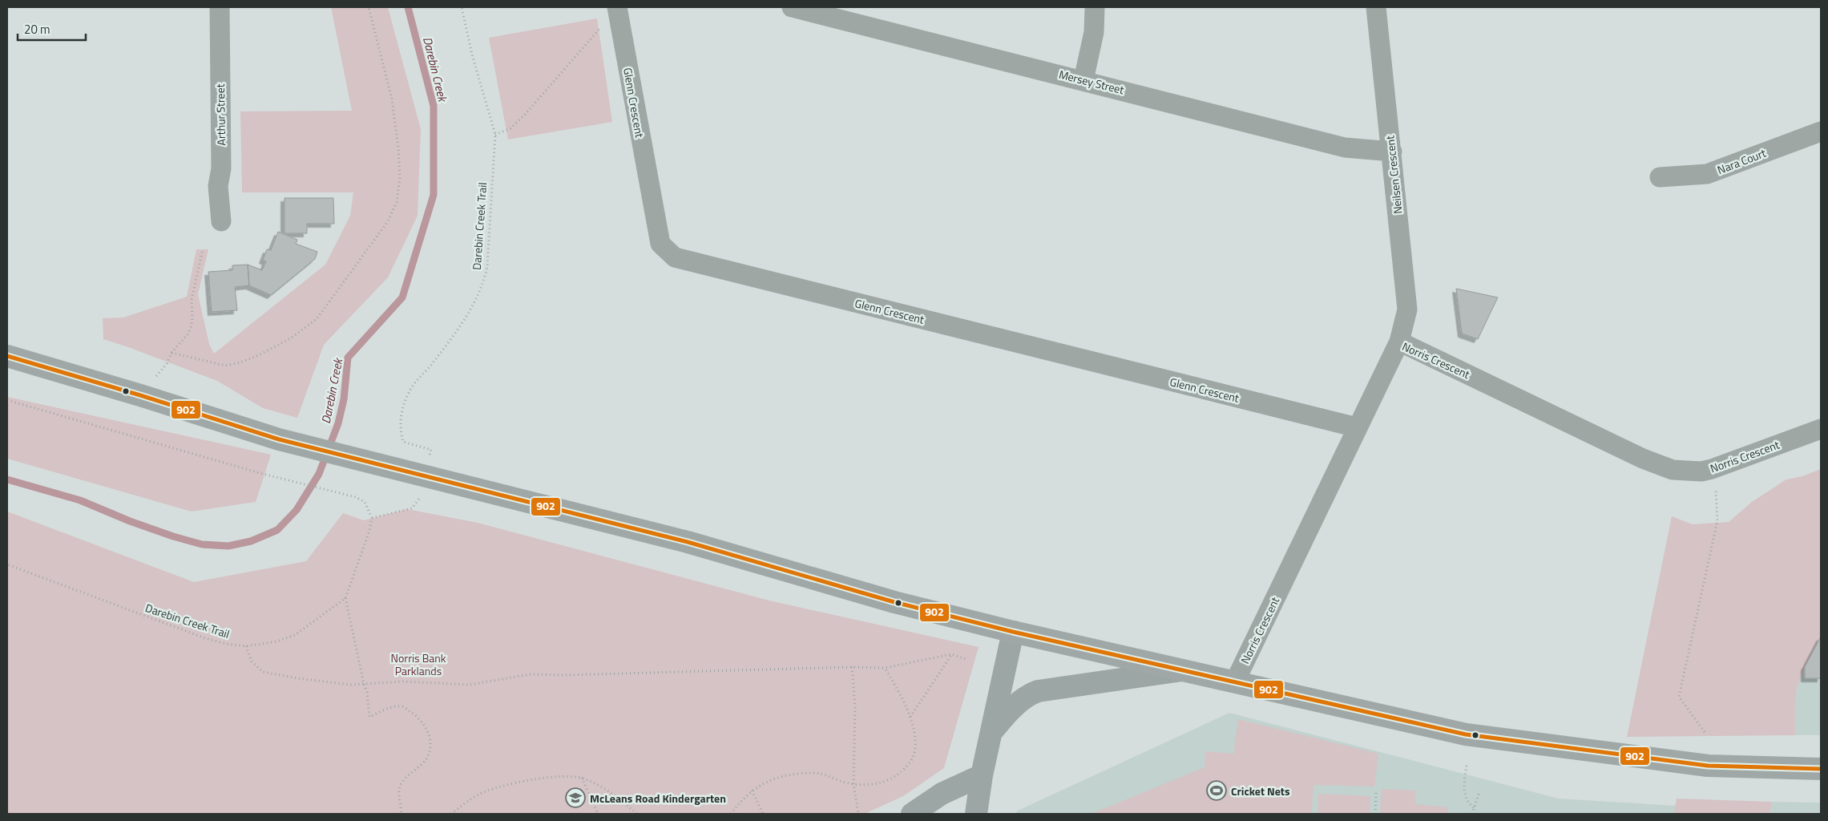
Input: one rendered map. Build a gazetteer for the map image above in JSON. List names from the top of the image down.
{
  "streets": {
    "street": [
      "Mersey Street",
      "Glenn Crescent",
      "Arthur Street",
      "Nara Court",
      "Neilsen Crescent",
      "Norris Crescent"
    ],
    "path": ["Darebin Creek Trail"]
  },
  "crossings": [
    ["Mersey Street", "Neilsen Crescent"],
    ["Glenn Crescent", "Norris Crescent"],
    ["Neilsen Crescent", "Norris Crescent"]
  ],
  "water": ["Darebin Creek"],
  "parks": ["Norris Bank Parklands"],
  "places": {
    "sports": ["Cricket Nets"],
    "school or university": ["McLeans Road Kindergarten"]
  },
  "lines": ["transit line 902"],
  "scale_bar": "20 m"
}
